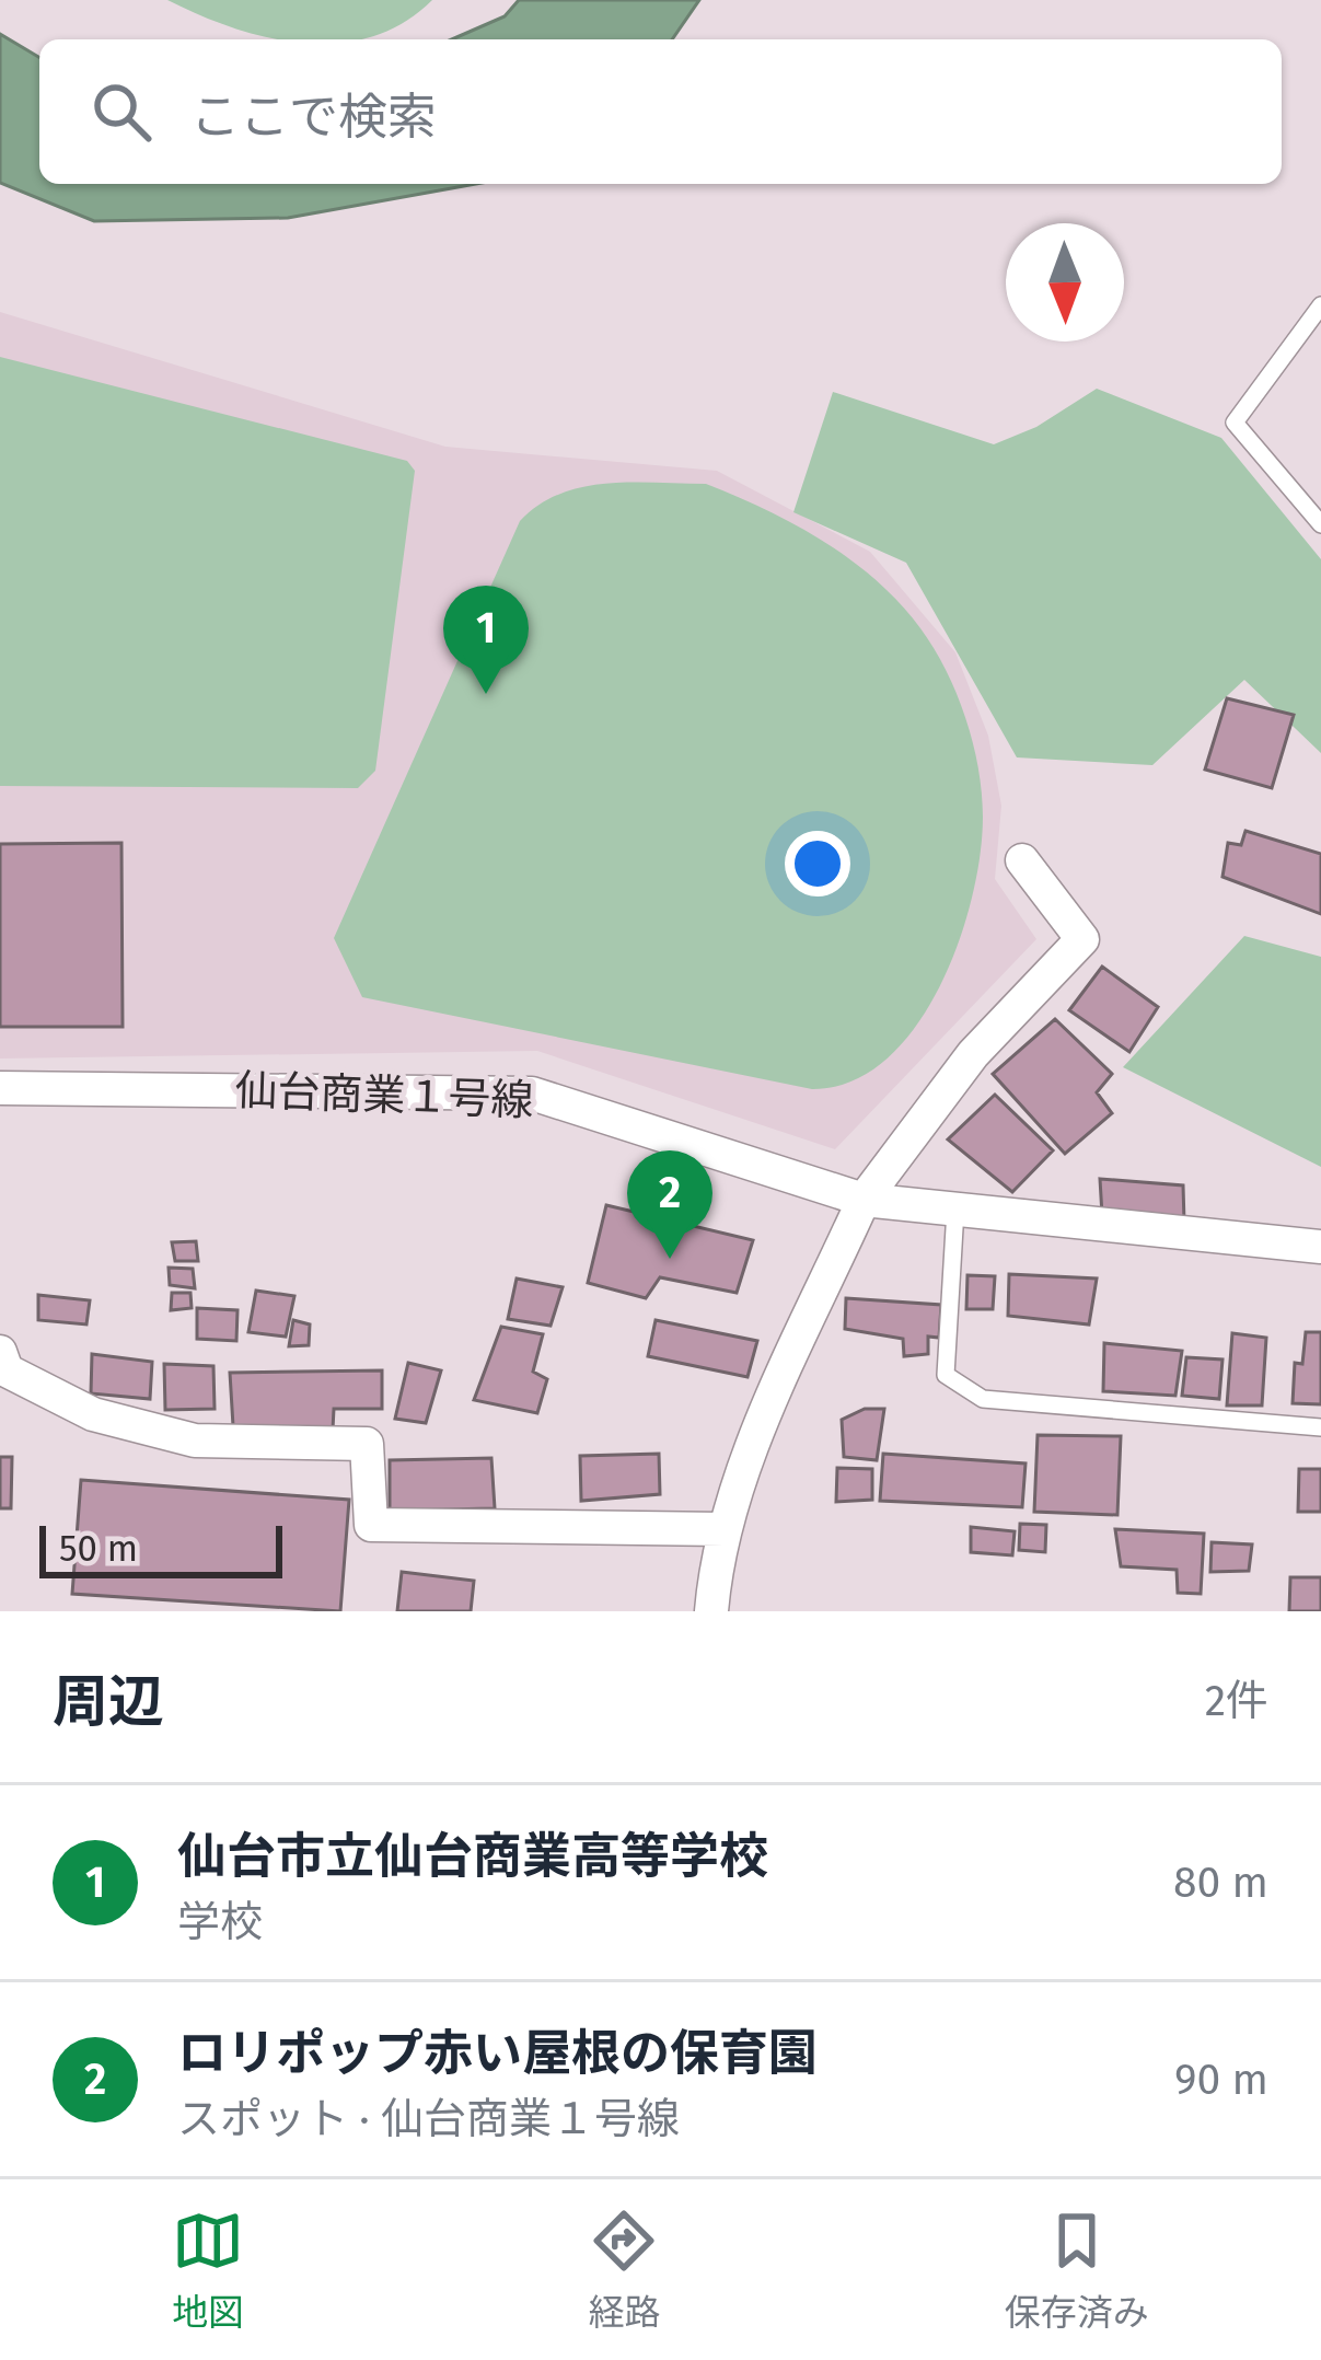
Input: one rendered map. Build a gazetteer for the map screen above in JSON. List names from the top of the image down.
{
  "streets": {
    "street": ["仙台商業１号線"]
  },
  "scale_bar": "50 m",
  "north": "bottom",
  "page": {
    "search": "ここで検索",
    "pins": ["1", "2"],
    "scale": "50 m",
    "heading": ["周辺", "2件"],
    "list": [
      {
        "mark": "1",
        "name": "仙台市立仙台商業高等学校",
        "note": "学校",
        "value": "80 m"
      },
      {
        "mark": "2",
        "name": "ロリポップ赤い屋根の保育園",
        "note": "スポット · 仙台商業１号線",
        "value": "90 m"
      }
    ],
    "nav": ["地図", "経路", "保存済み"]
  }
}
